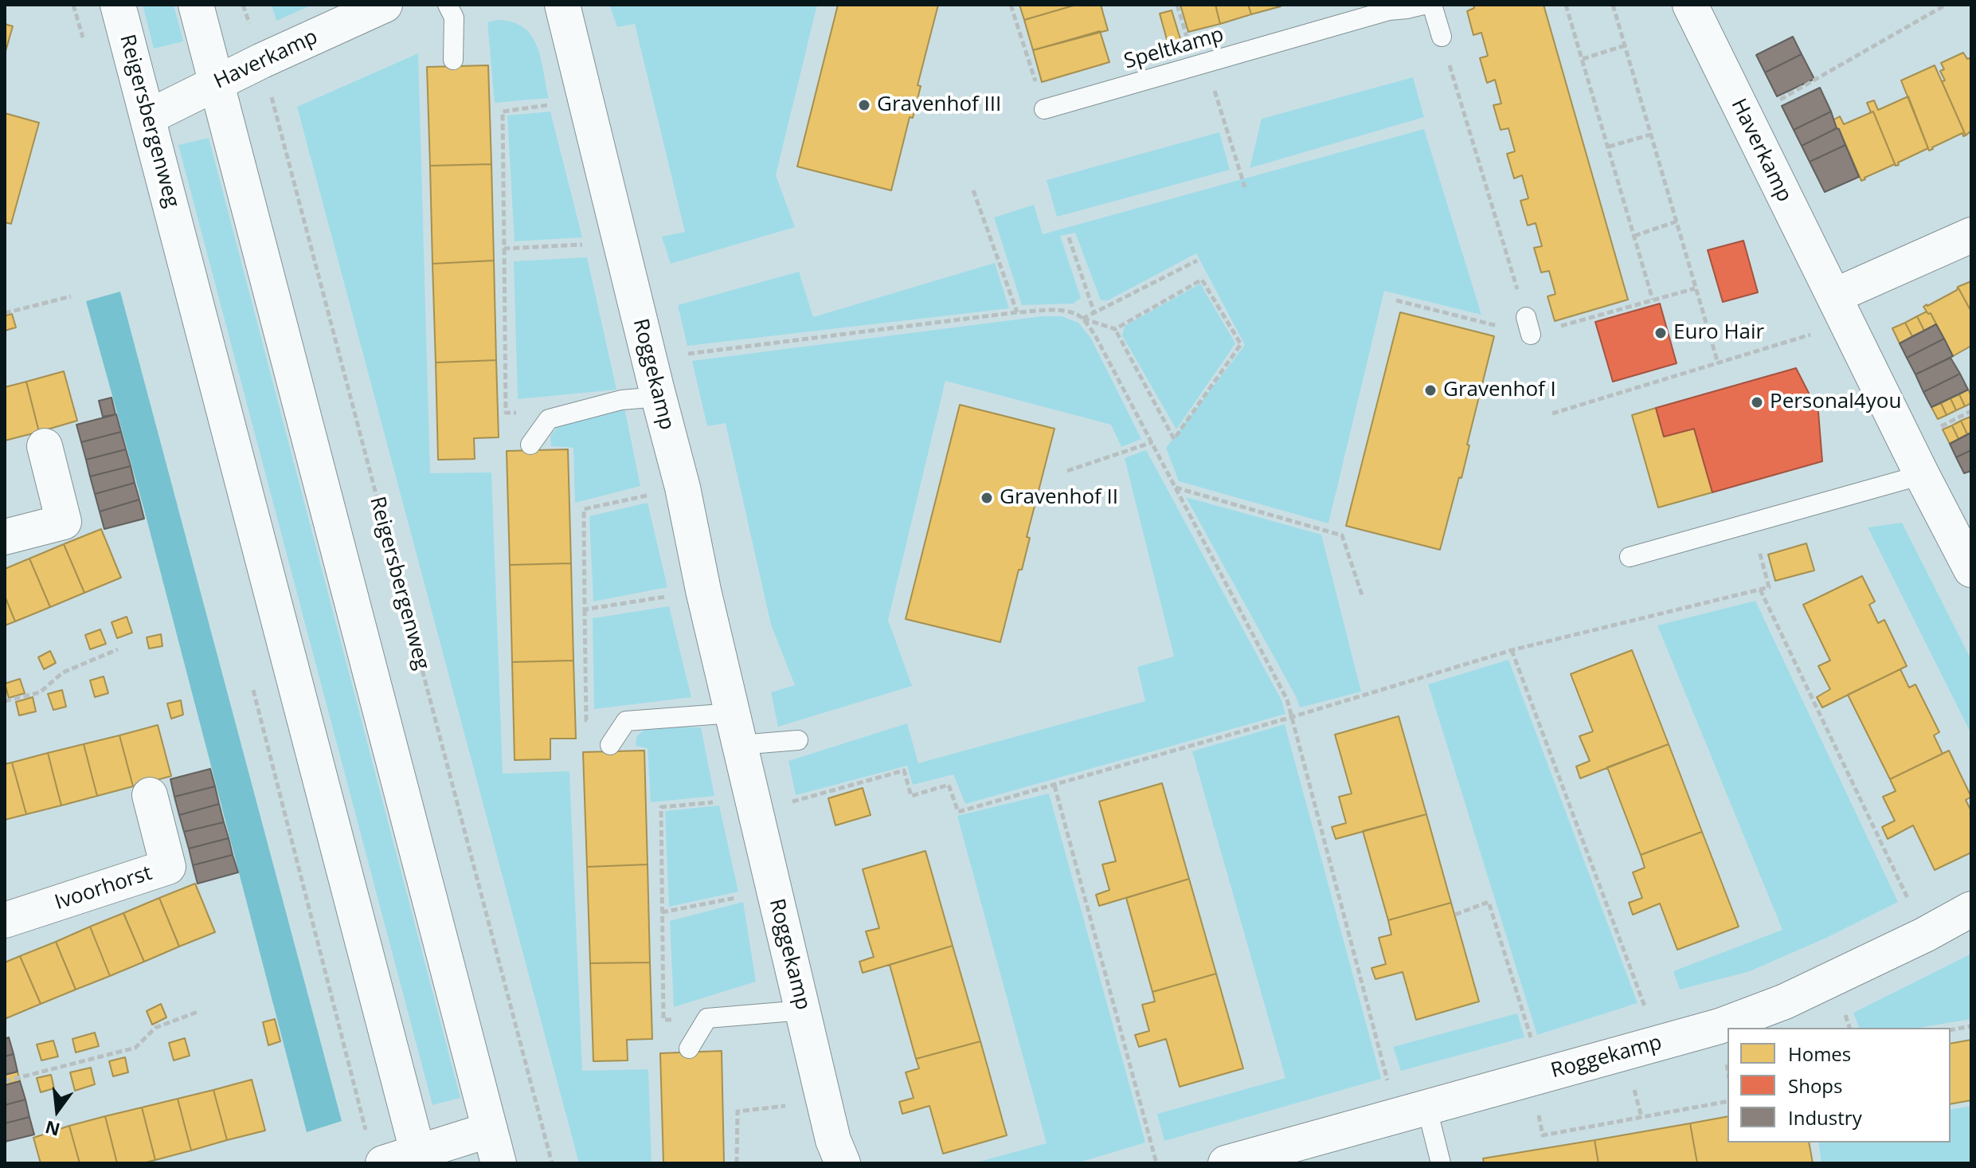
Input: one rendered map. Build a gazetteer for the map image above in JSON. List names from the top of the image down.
{
  "streets": {
    "street": [
      "Haverkamp",
      "Reigersbergenweg",
      "Roggekamp",
      "Ivoorhorst"
    ],
    "lane": ["Speltkamp"]
  },
  "crossings": [
    ["Haverkamp", "Reigersbergenweg"]
  ],
  "places": [
    "Gravenhof III",
    "Euro Hair",
    "Gravenhof I",
    "Personal4you",
    "Gravenhof II"
  ],
  "legend": ["Homes", "Shops", "Industry"],
  "north": "bottom"
}
